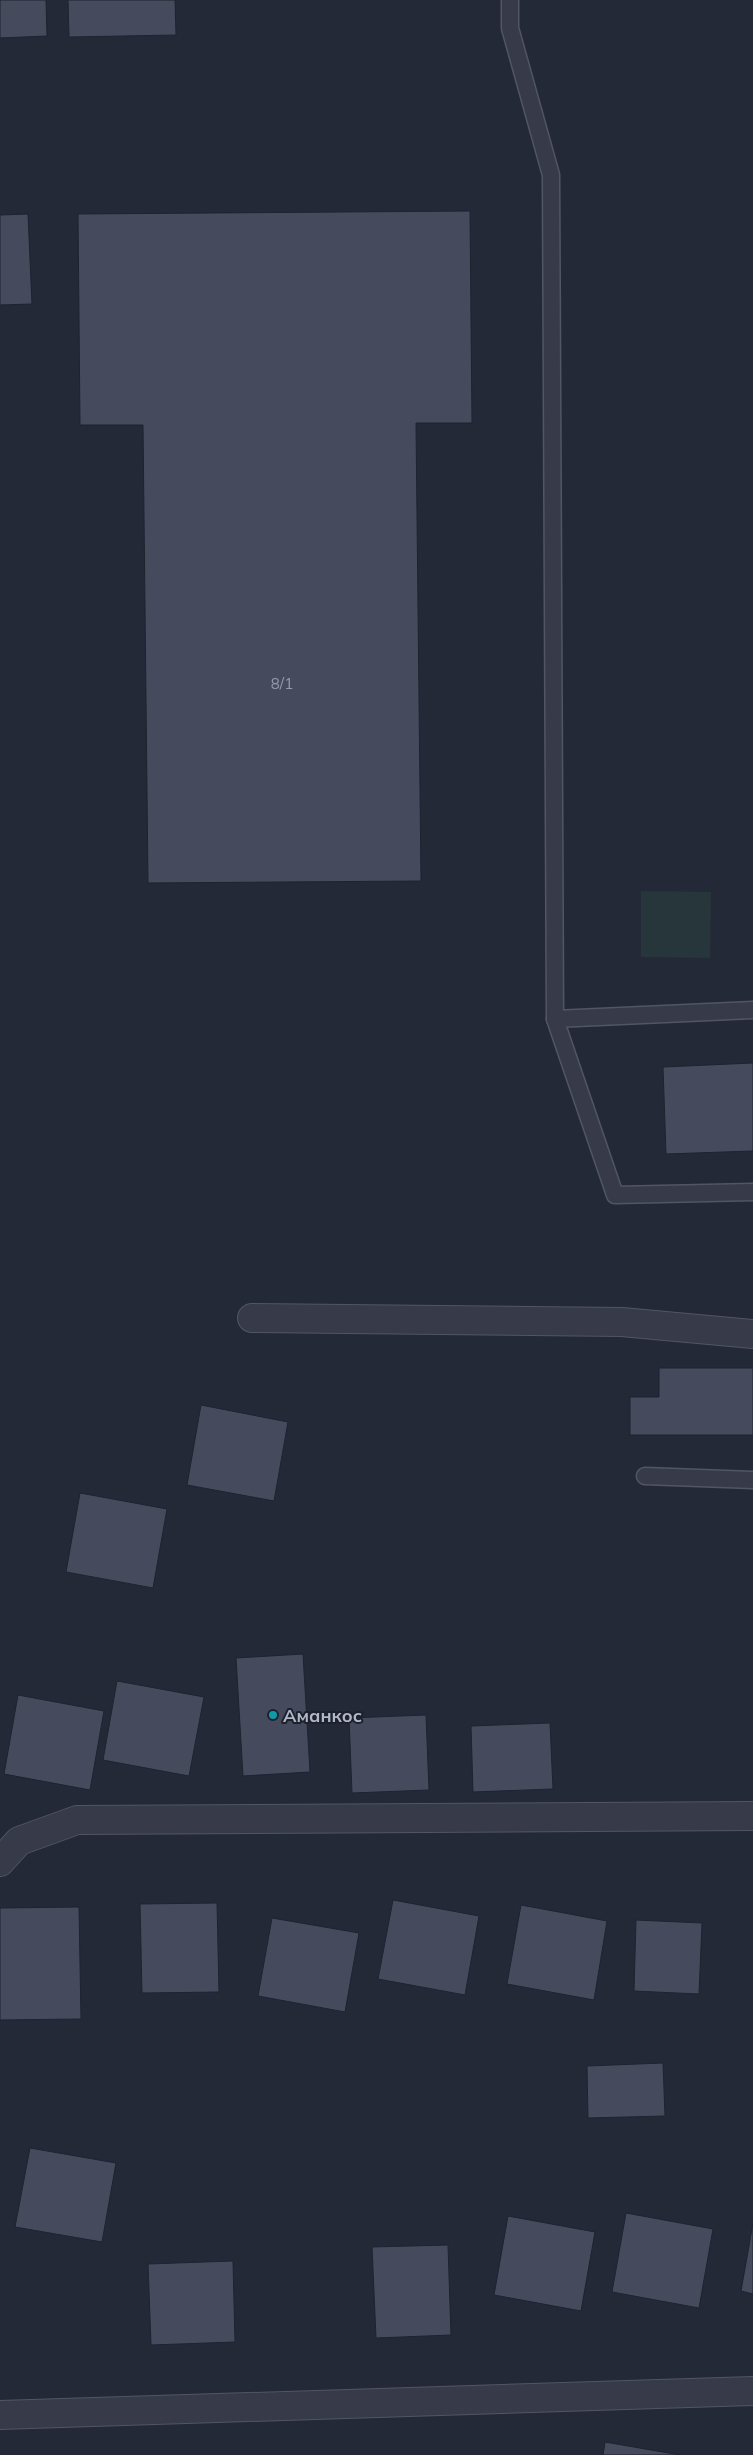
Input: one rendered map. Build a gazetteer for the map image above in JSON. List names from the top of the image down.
{
  "places": ["Аманкос"],
  "house_numbers": ["8/1"]
}
